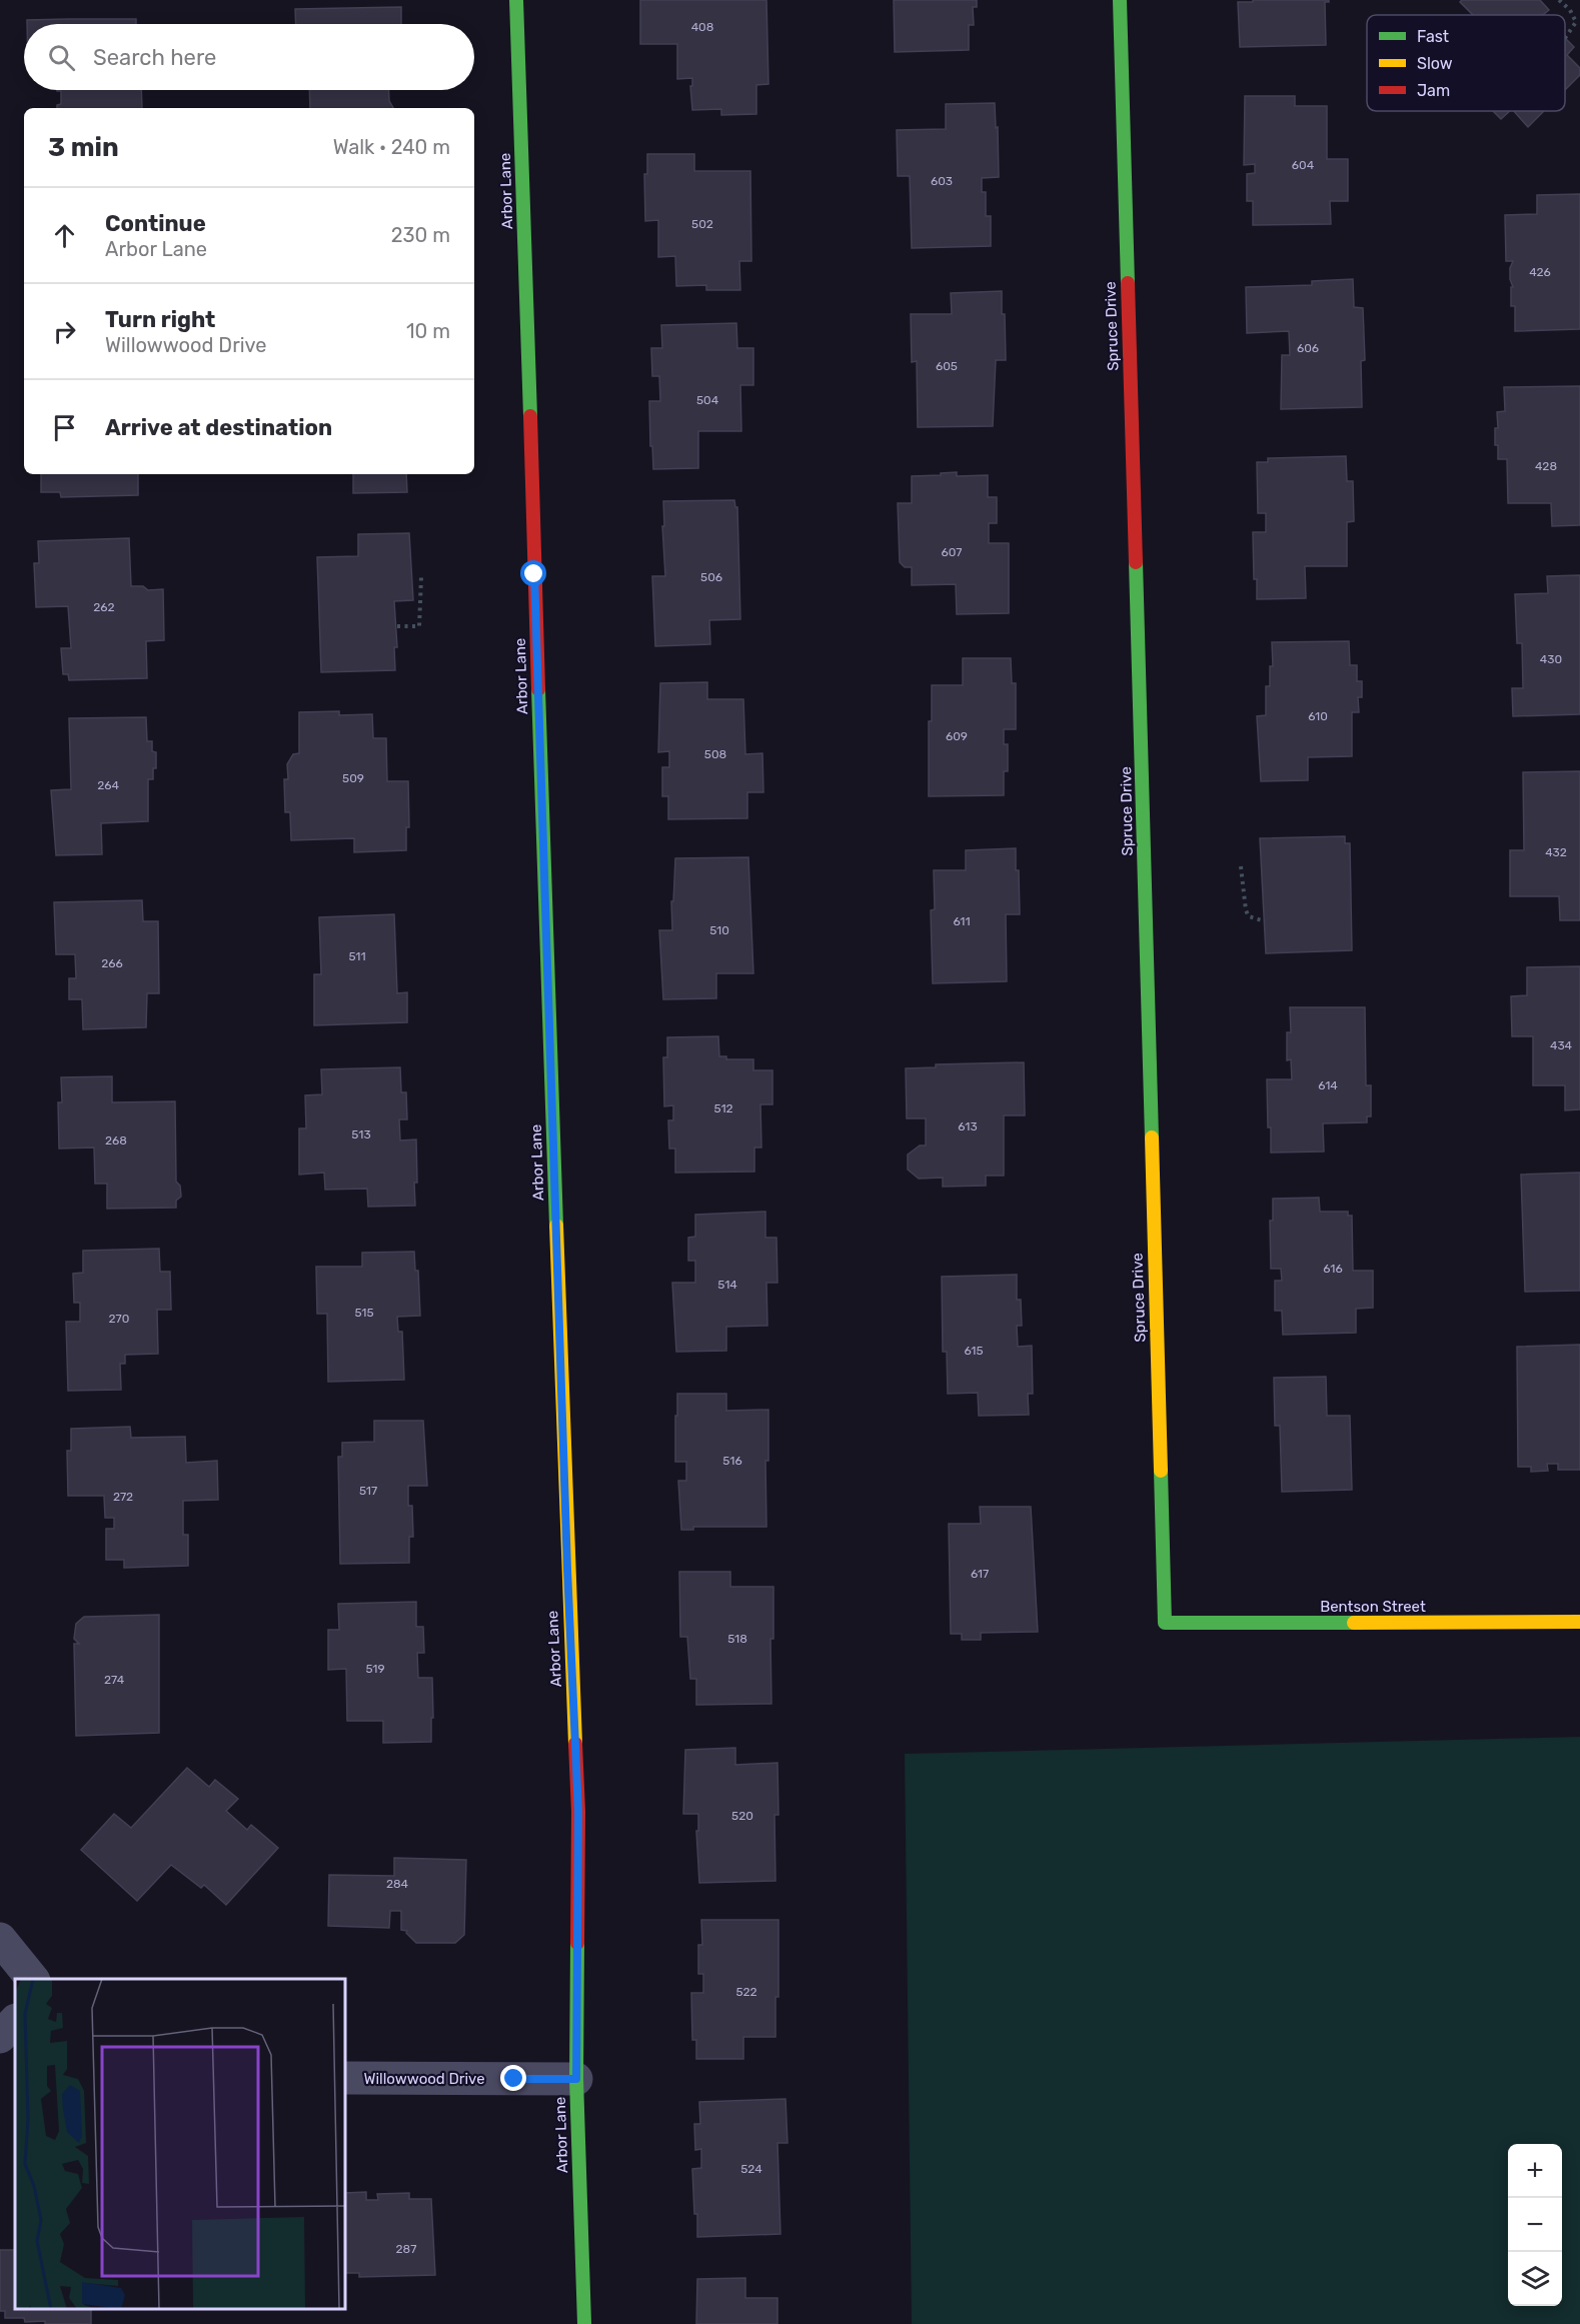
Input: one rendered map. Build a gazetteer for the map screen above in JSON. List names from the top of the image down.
{
  "streets": {
    "street": [
      "Arbor Lane",
      "Spruce Drive",
      "Bentson Street",
      "Willowwood Drive"
    ]
  },
  "crossings": [
    ["Arbor Lane", "Willowwood Drive"],
    ["Spruce Drive", "Bentson Street"]
  ],
  "house_numbers": [
    "408",
    "604",
    "603",
    "502",
    "426",
    "606",
    "605",
    "504",
    "428",
    "607",
    "506",
    "262",
    "430",
    "610",
    "609",
    "508",
    "509",
    "264",
    "432",
    "611",
    "510",
    "511",
    "266",
    "434",
    "614",
    "512",
    "613",
    "513",
    "268",
    "616",
    "514",
    "515",
    "270",
    "615",
    "516",
    "517",
    "272",
    "617",
    "518",
    "519",
    "274",
    "520",
    "284",
    "522",
    "524",
    "287"
  ],
  "legend": ["Fast", "Slow", "Jam"],
  "page": {
    "search": "Search here",
    "heading": ["3 min", "Walk · 240 m"],
    "list": [
      ["Continue", "Arbor Lane", "230 m"],
      ["Turn right", "Willowwood Drive", "10 m"],
      "Arrive at destination"
    ],
    "map_buttons": ["+", "−"]
  }
}
